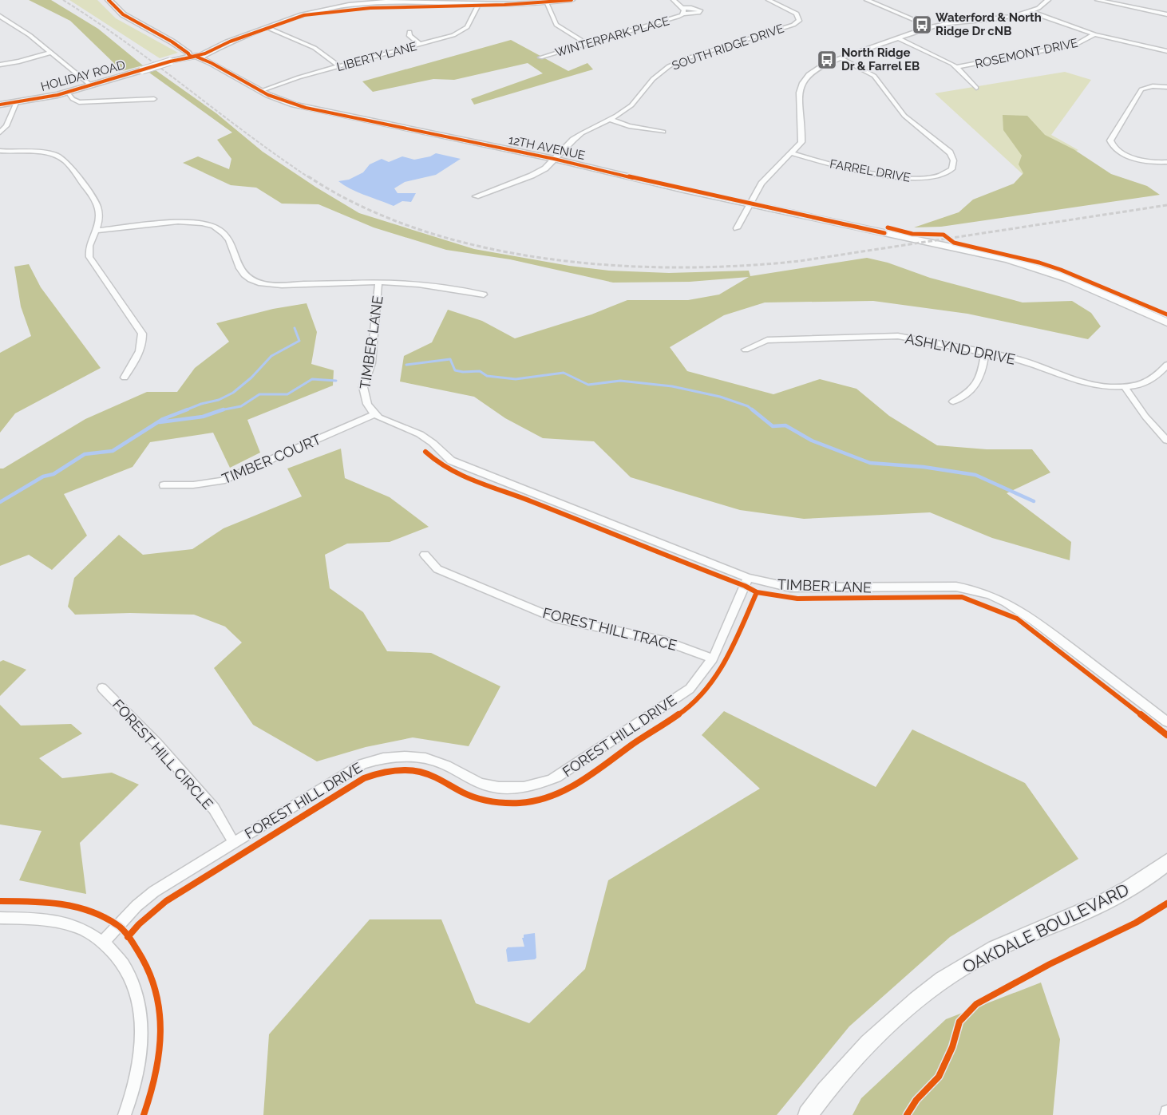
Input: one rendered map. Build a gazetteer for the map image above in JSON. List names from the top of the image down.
{
  "streets": {
    "street": [
      "WINTERPARK PLACE",
      "SOUTH RIDGE DRIVE",
      "ROSEMONT DRIVE",
      "LIBERTY LANE",
      "HOLIDAY ROAD",
      "12TH AVENUE",
      "FARREL DRIVE",
      "TIMBER LANE",
      "ASHLYND DRIVE",
      "TIMBER COURT",
      "FOREST HILL TRACE",
      "FOREST HILL DRIVE",
      "FOREST HILL CIRCLE",
      "OAKDALE BOULEVARD"
    ]
  },
  "crossings": [
    ["SOUTH RIDGE DRIVE", "12TH AVENUE"],
    ["LIBERTY LANE", "HOLIDAY ROAD"],
    ["LIBERTY LANE", "12TH AVENUE"],
    ["HOLIDAY ROAD", "12TH AVENUE"],
    ["TIMBER LANE", "TIMBER COURT"],
    ["TIMBER LANE", "FOREST HILL DRIVE"],
    ["FOREST HILL TRACE", "FOREST HILL DRIVE"],
    ["FOREST HILL DRIVE", "FOREST HILL CIRCLE"]
  ],
  "places": {
    "bus stop": ["Waterford & North Ridge Dr cNB", "North Ridge Dr & Farrel EB"]
  }
}
